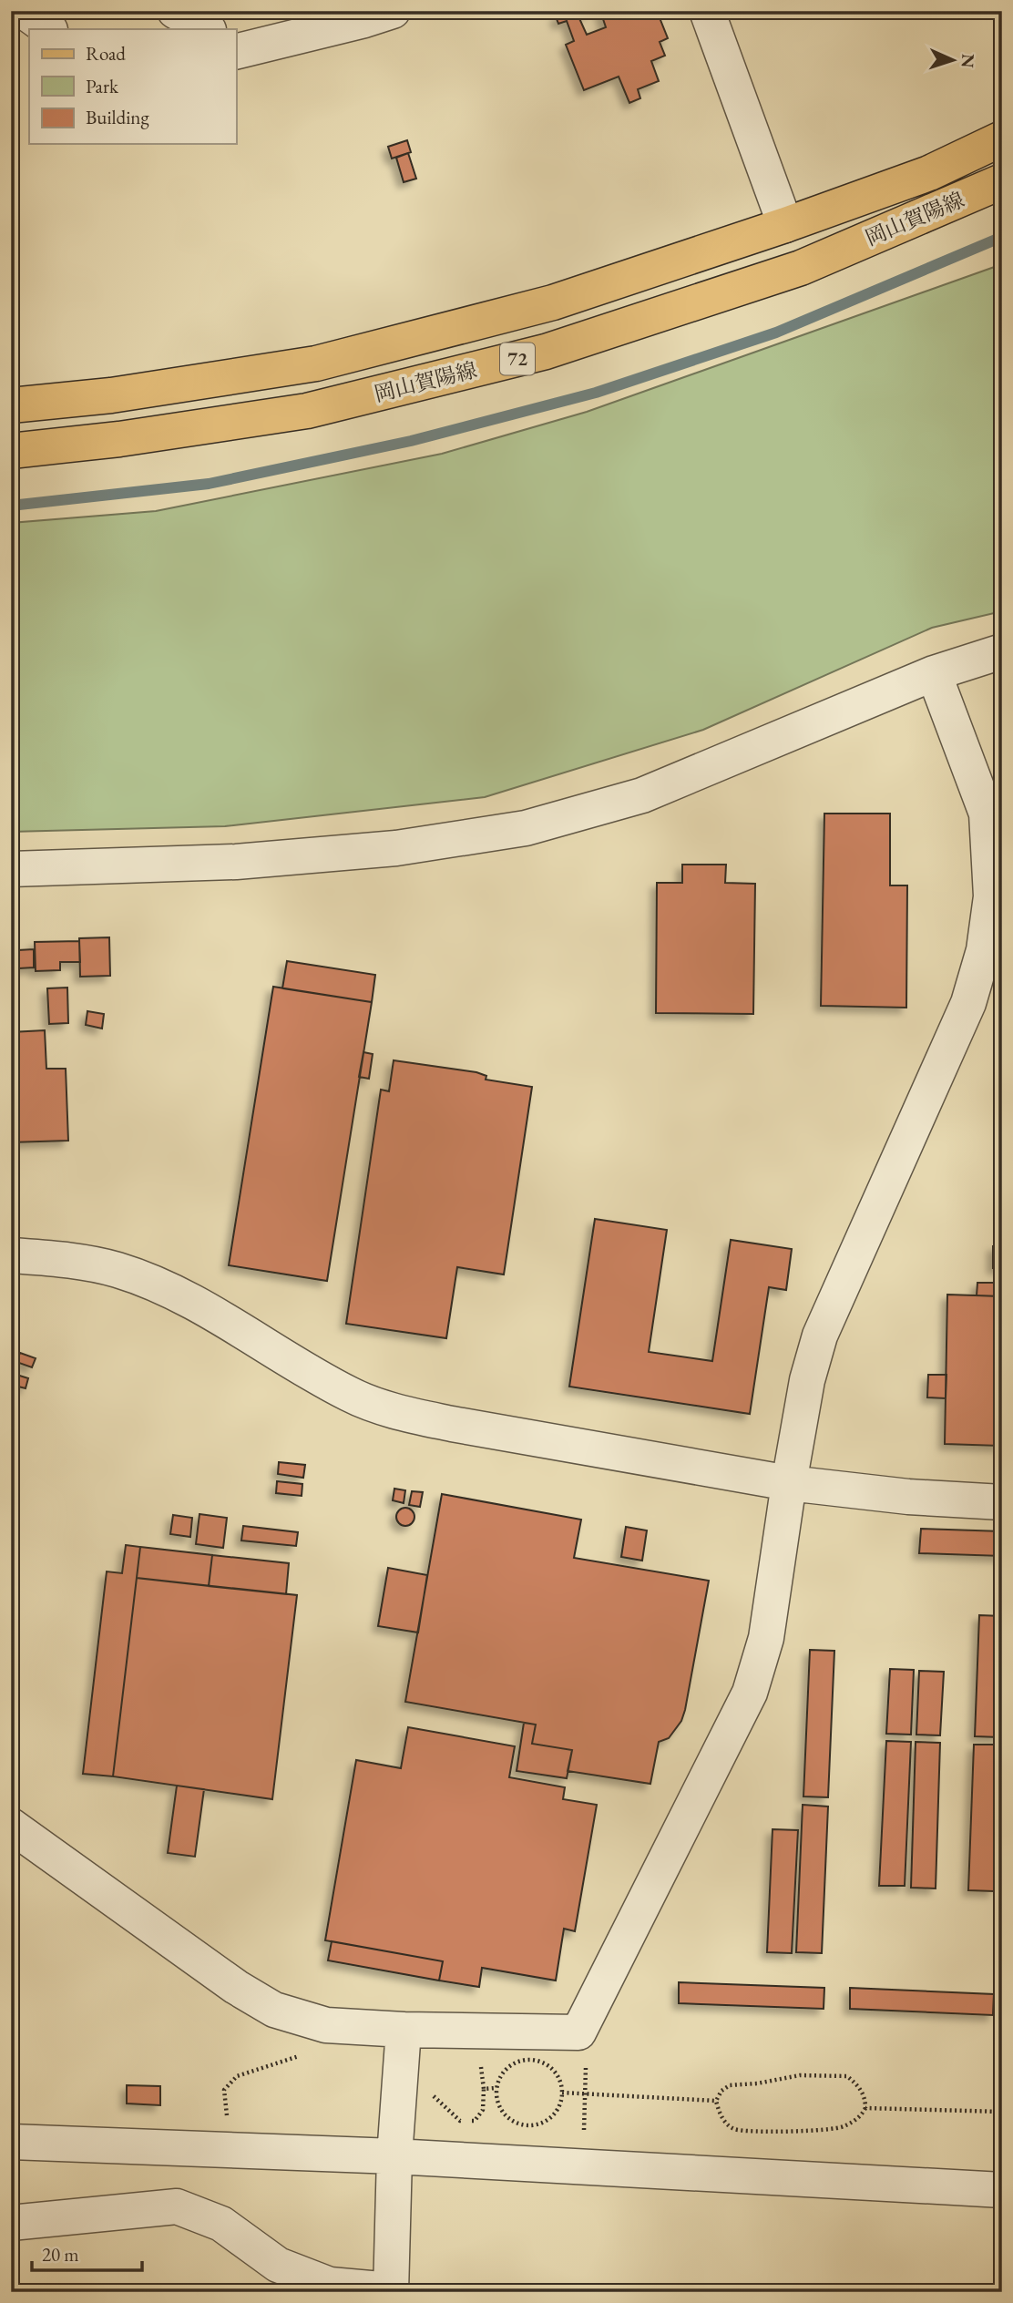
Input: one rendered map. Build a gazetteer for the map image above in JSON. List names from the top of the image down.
{
  "streets": {
    "main road": ["岡山賀陽線", "72"]
  },
  "legend": ["Road", "Park", "Building"],
  "scale_bar": "20 m",
  "north": "right"
}
